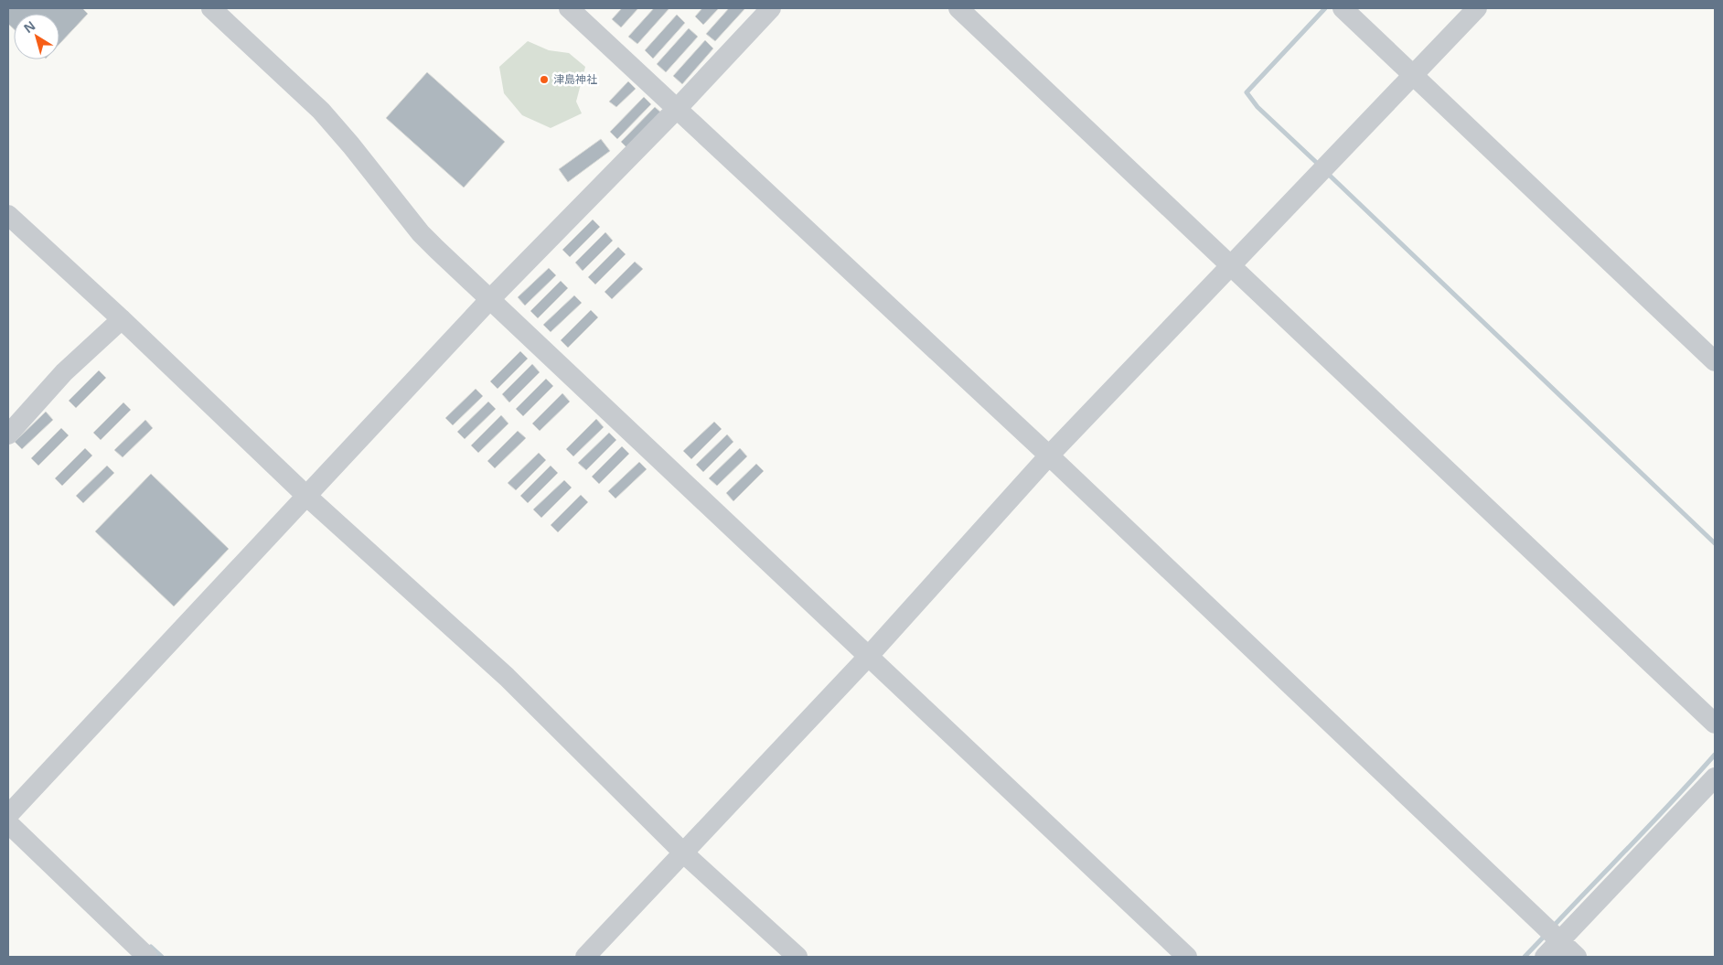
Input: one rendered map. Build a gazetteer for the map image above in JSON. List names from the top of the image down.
{
  "places": ["津島神社"],
  "north": "top left"
}
